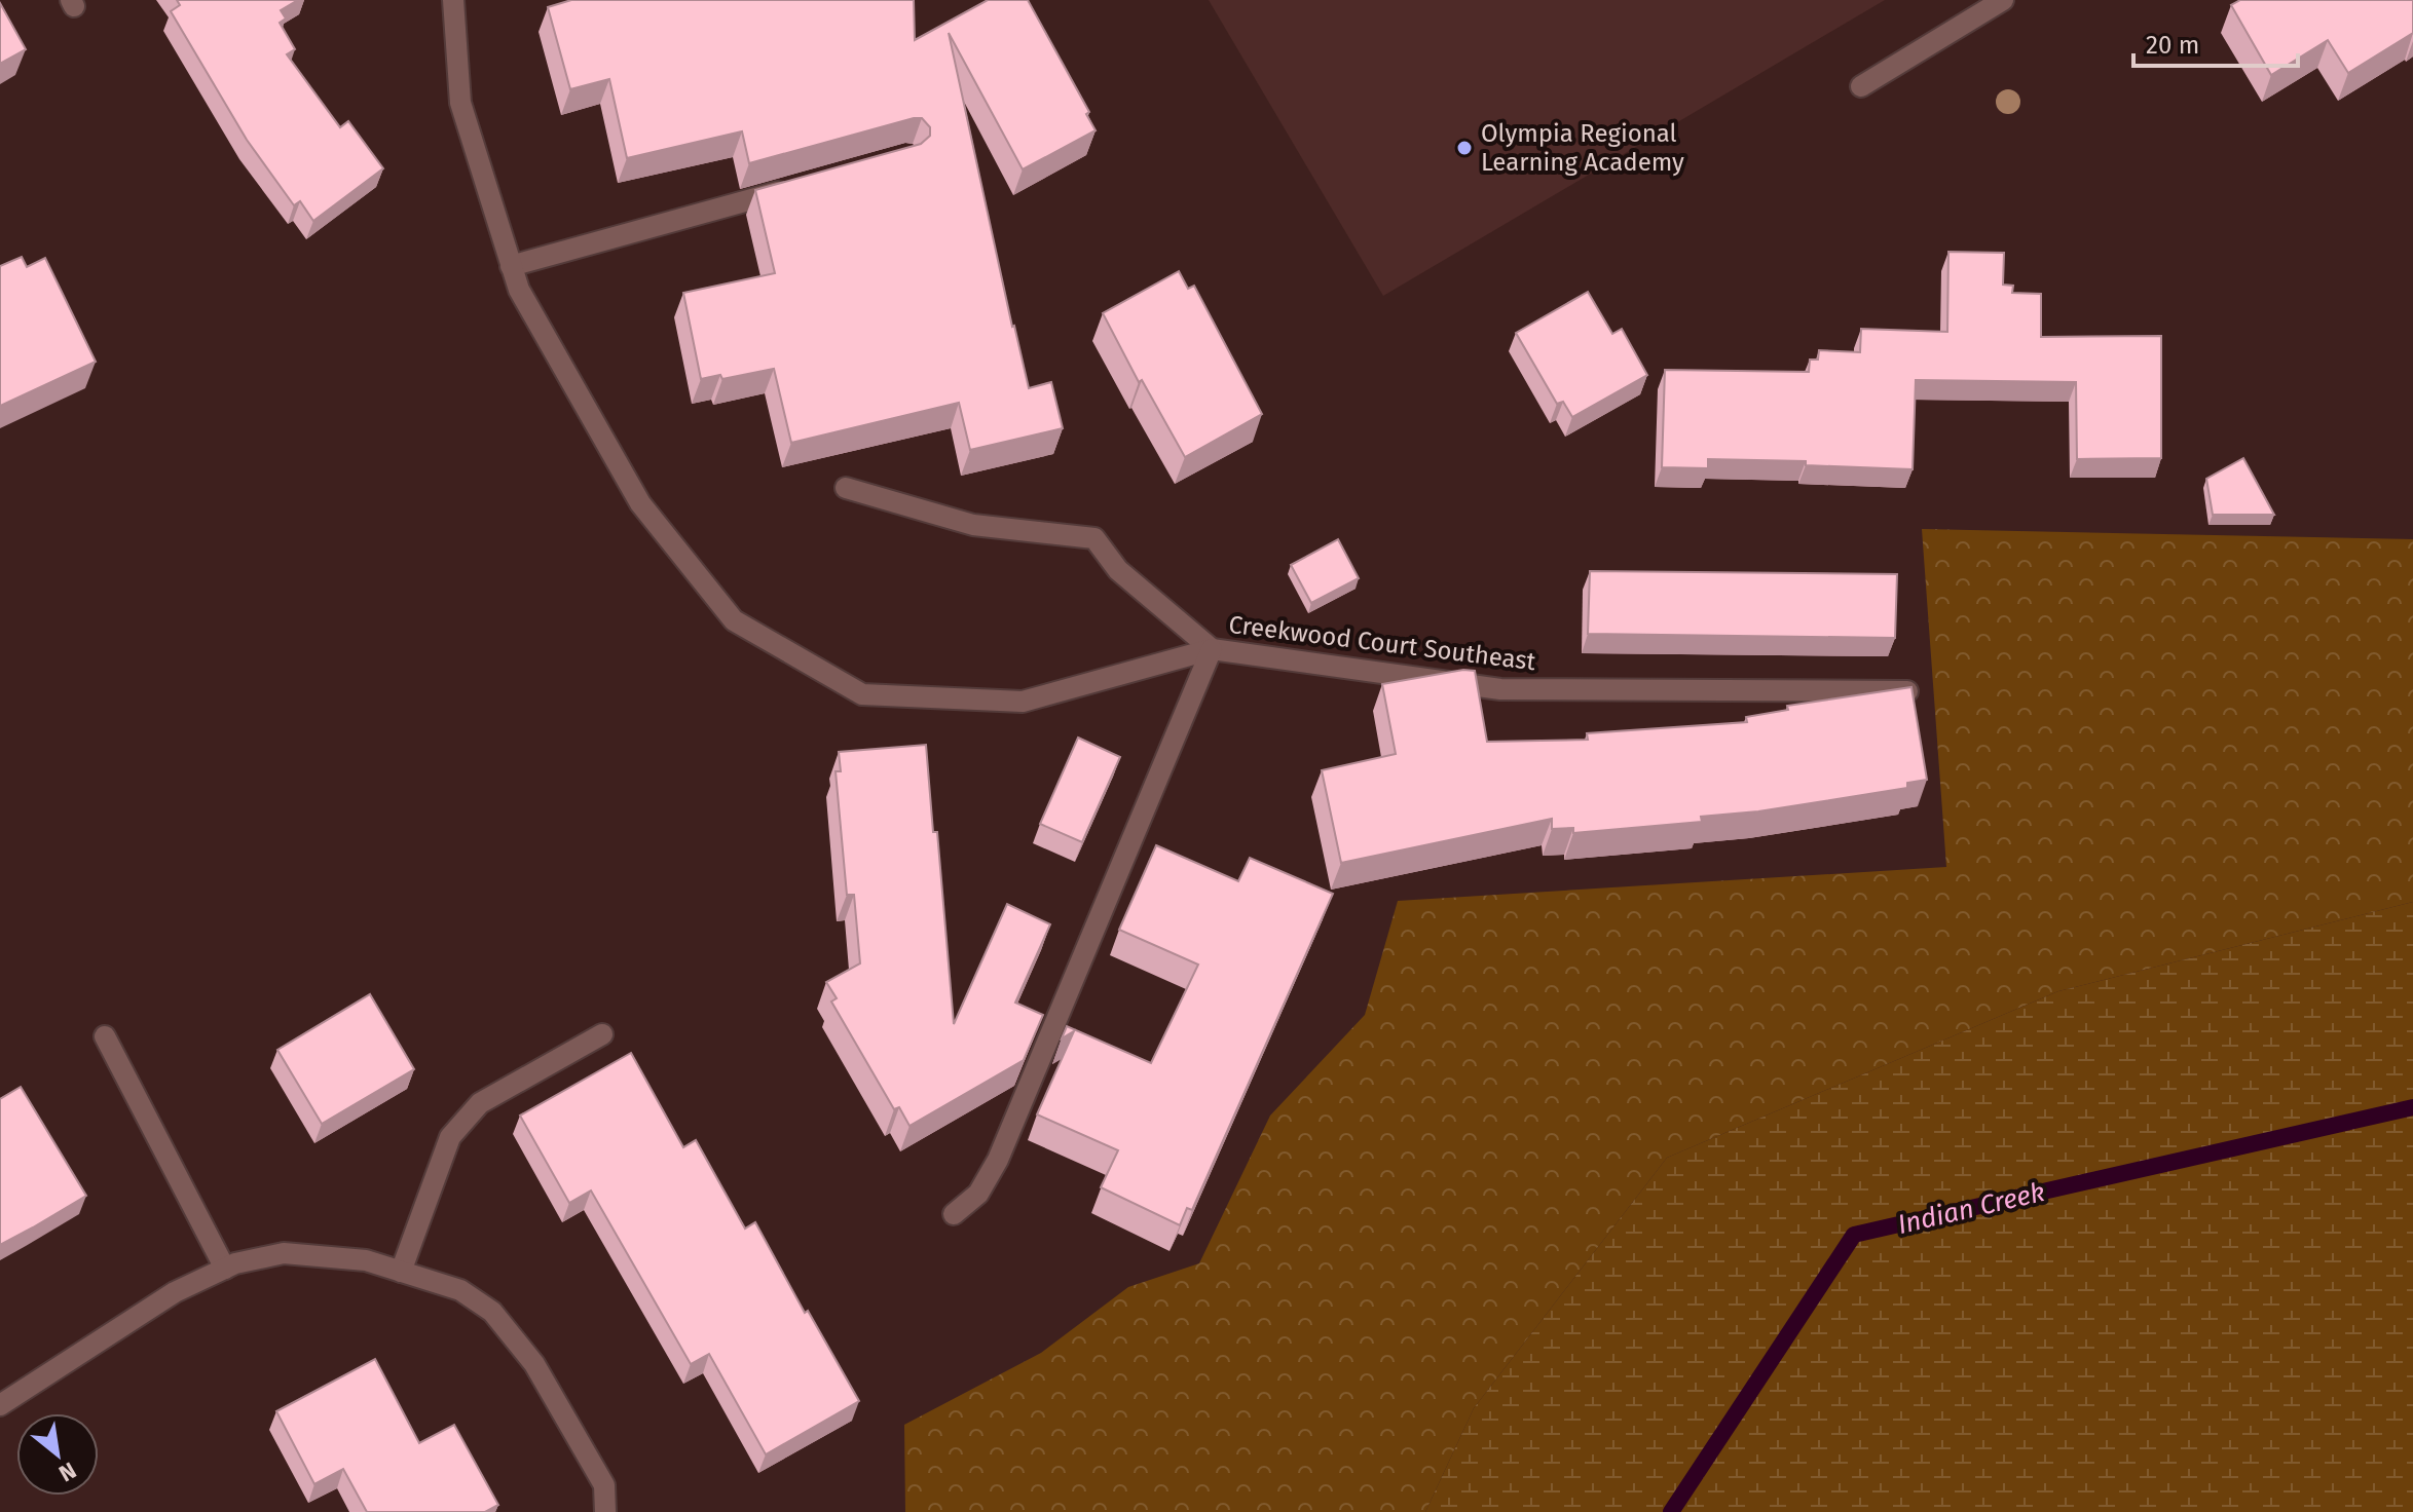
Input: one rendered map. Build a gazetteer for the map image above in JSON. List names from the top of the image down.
{
  "streets": {
    "street": ["Creekwood Court Southeast"]
  },
  "water": ["Indian Creek"],
  "places": ["Olympia Regional Learning Academy"],
  "scale_bar": "20 m",
  "north": "bottom right"
}
